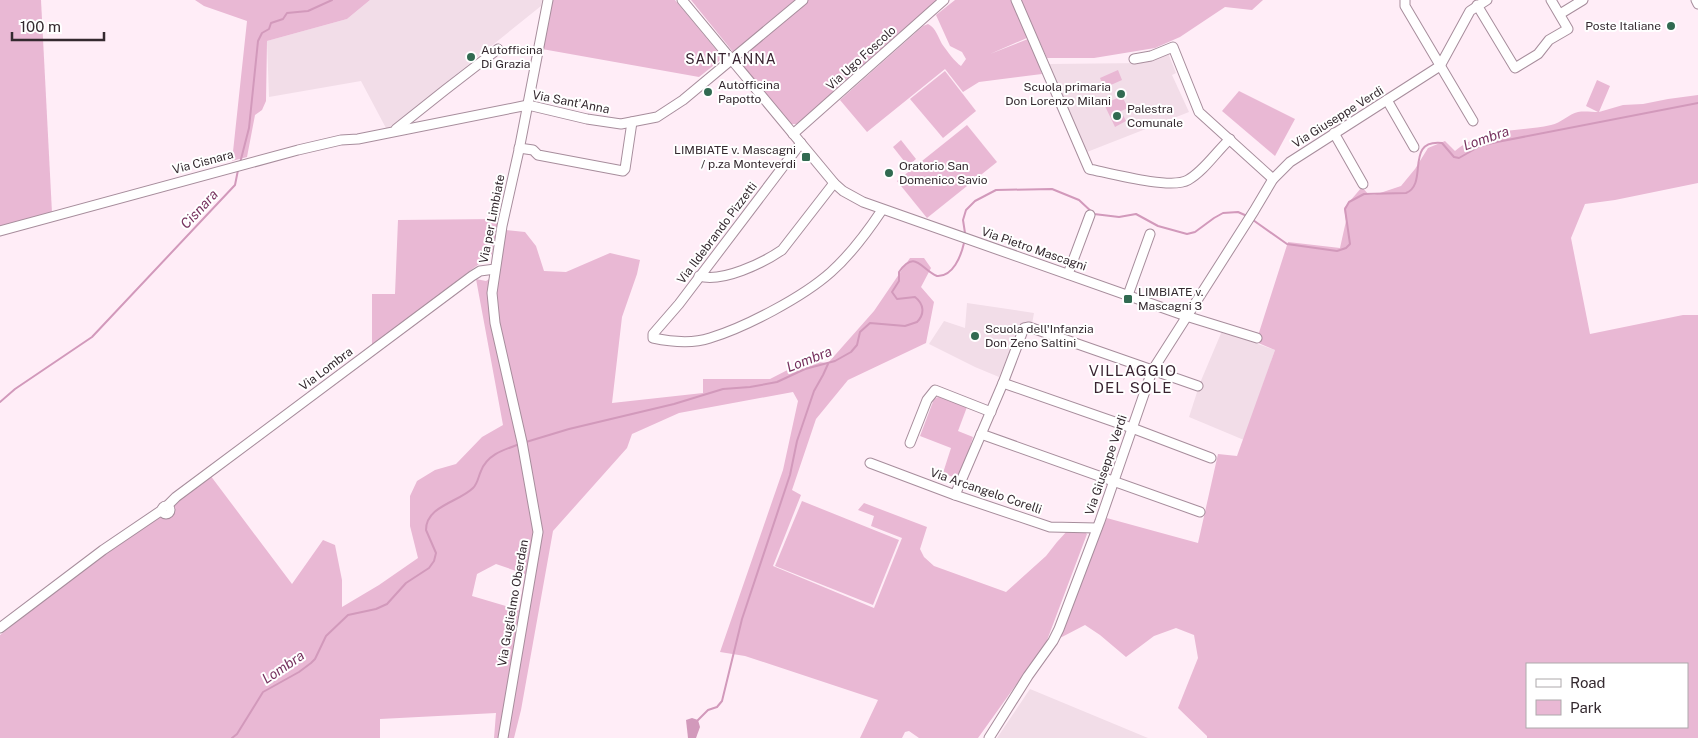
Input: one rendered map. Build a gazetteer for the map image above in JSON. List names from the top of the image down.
{
  "streets": {
    "street": [
      "Via Ugo Foscolo",
      "Via Sant'Anna",
      "Via Giuseppe Verdi",
      "Via Cisnara",
      "Via per Limbiate",
      "Via Ildebrando Pizzetti",
      "Via Pietro Mascagni",
      "Via Lombra",
      "Via Arcangelo Corelli",
      "Via Guglielmo Oberdan"
    ]
  },
  "crossings": [
    ["Via Ugo Foscolo", "Via Pietro Mascagni"],
    ["Via Sant'Anna", "Via Cisnara"],
    ["Via Sant'Anna", "Via per Limbiate"],
    ["Via Sant'Anna", "Via Pietro Mascagni"],
    ["Via Giuseppe Verdi", "Via Pietro Mascagni"],
    ["Via Giuseppe Verdi", "Via Arcangelo Corelli"],
    ["Via per Limbiate", "Via Lombra"],
    ["Via per Limbiate", "Via Guglielmo Oberdan"],
    ["Via Ildebrando Pizzetti", "Via Pietro Mascagni"]
  ],
  "districts": ["SANT'ANNA", "VILLAGGIO DEL SOLE"],
  "water": ["Lombra", "Cisnara"],
  "places": {
    "other": [
      "Poste Italiane",
      "Autofficina Di Grazia",
      "Autofficina Papotto",
      "Scuola primaria Don Lorenzo Milani",
      "Palestra Comunale",
      "Oratorio San Domenico Savio",
      "Scuola dell'Infanzia Don Zeno Saltini"
    ],
    "transit": ["LIMBIATE v. Mascagni / p.za Monteverdi", "LIMBIATE v. Mascagni 3"]
  },
  "legend": ["Road", "Park"],
  "scale_bar": "100 m"
}
